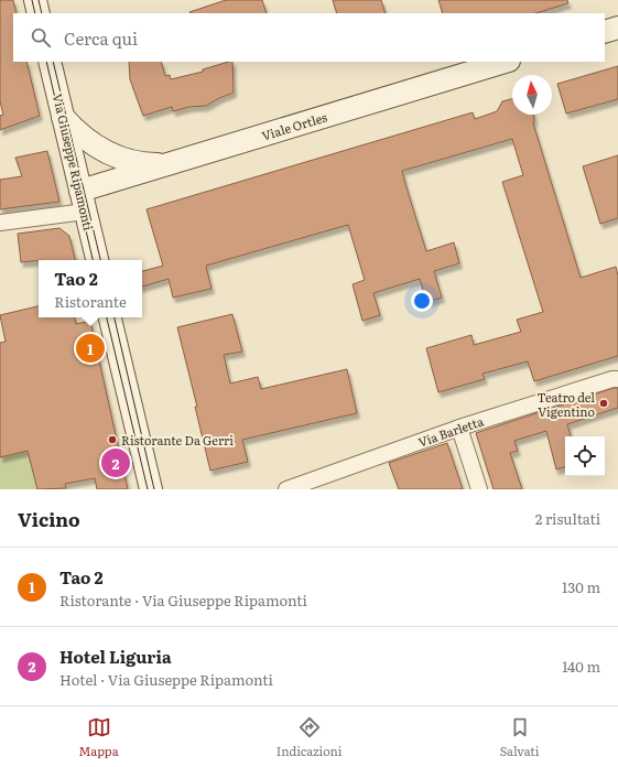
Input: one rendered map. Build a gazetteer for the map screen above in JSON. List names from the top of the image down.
{
  "streets": {
    "street": ["Viale Ortles", "Via Giuseppe Ripamonti", "Via Barletta"]
  },
  "crossings": [
    ["Viale Ortles", "Via Giuseppe Ripamonti"]
  ],
  "places": ["Teatro del Vigentino", "Ristorante Da Gerri"],
  "north": "top",
  "page": {
    "search": "Cerca qui",
    "popup": ["Tao 2", "Ristorante"],
    "pins": ["1", "2"],
    "heading": ["Vicino", "2 risultati"],
    "list": [
      {
        "mark": "1",
        "name": "Tao 2",
        "note": "Ristorante · Via Giuseppe Ripamonti",
        "value": "130 m"
      },
      {
        "mark": "2",
        "name": "Hotel Liguria",
        "note": "Hotel · Via Giuseppe Ripamonti",
        "value": "140 m"
      }
    ],
    "nav": ["Mappa", "Indicazioni", "Salvati"]
  }
}
